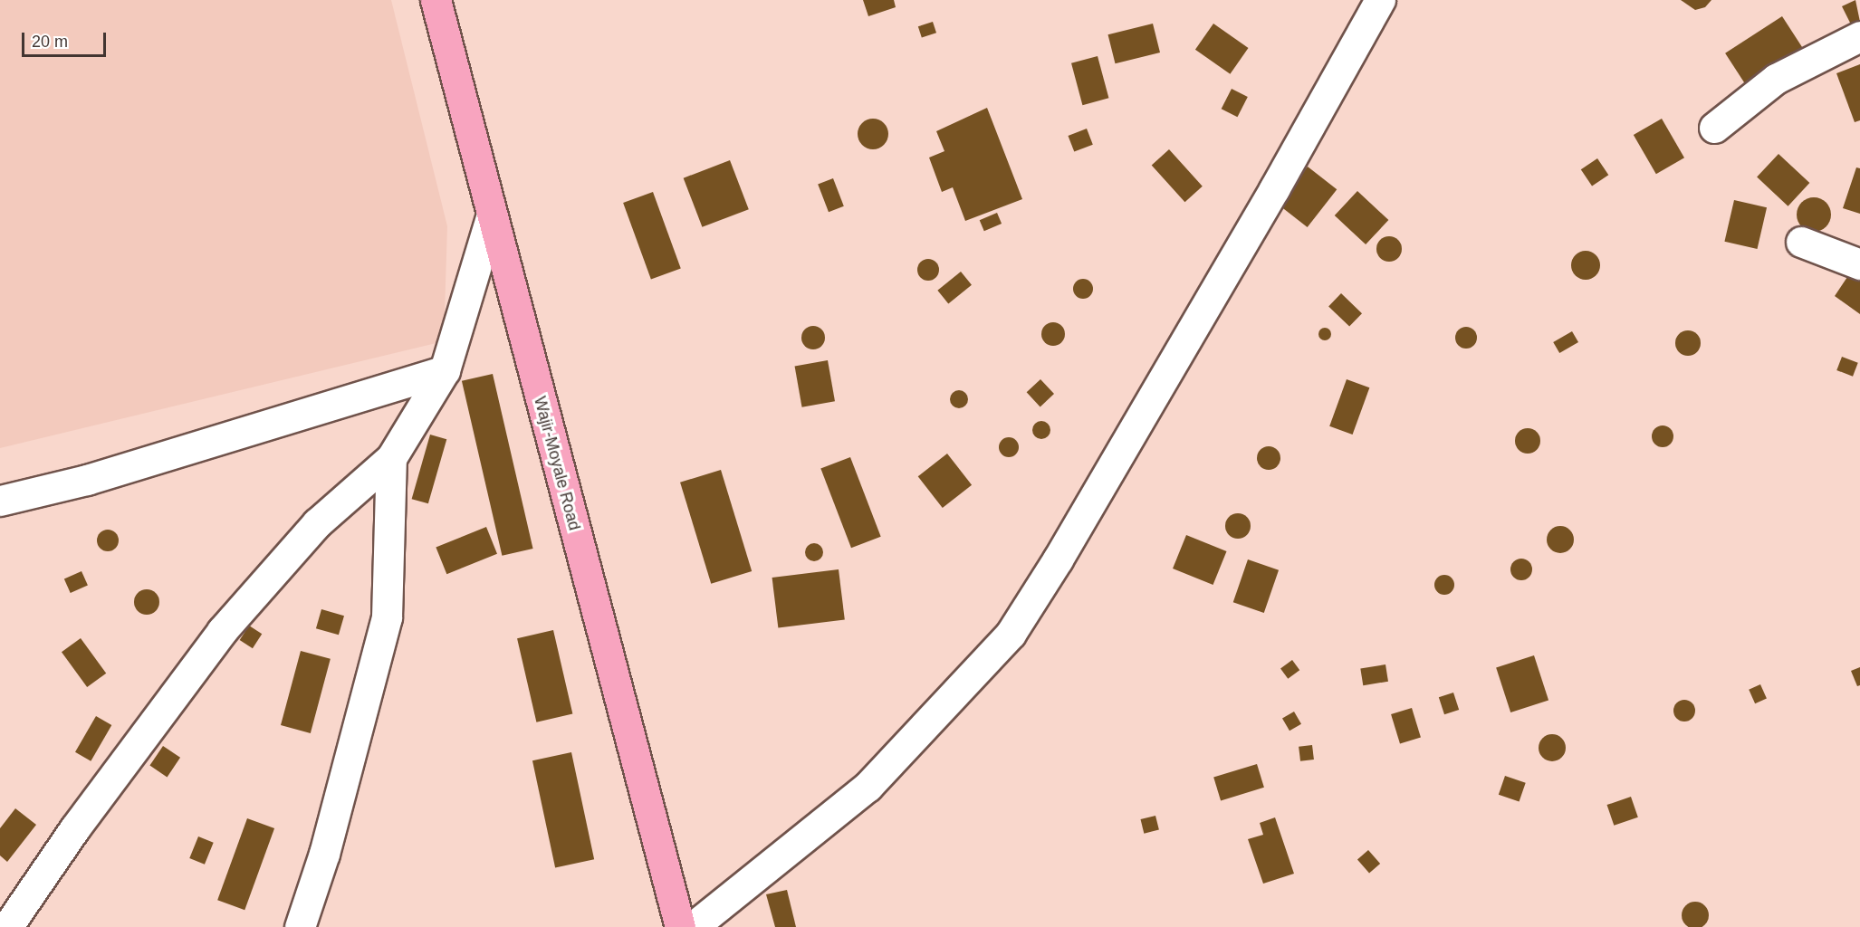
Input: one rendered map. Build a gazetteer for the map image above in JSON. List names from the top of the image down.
{
  "streets": {
    "main road": ["Wajir-Moyale Road"]
  },
  "scale_bar": "20 m"
}
